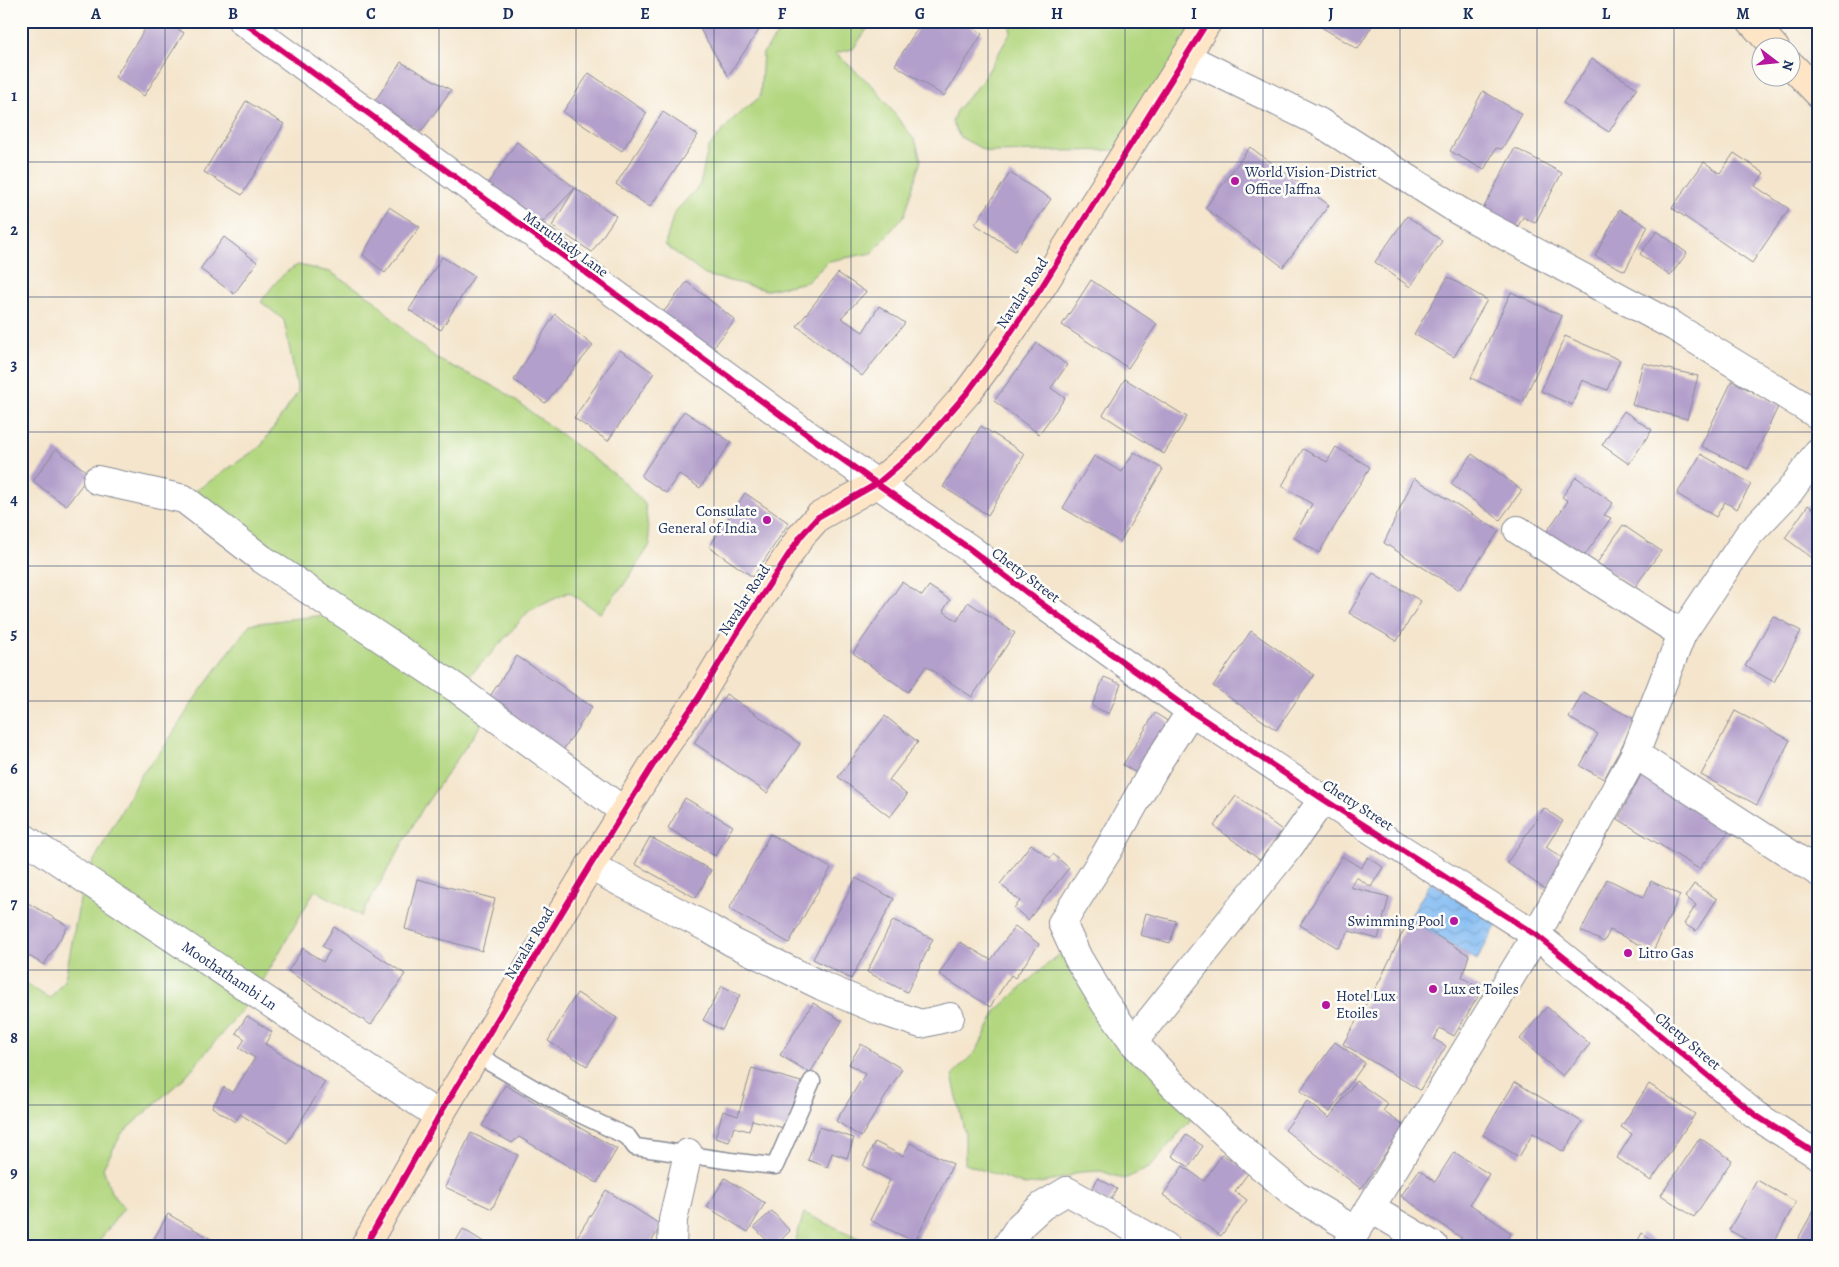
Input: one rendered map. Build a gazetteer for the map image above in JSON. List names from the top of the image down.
{
  "streets": {
    "street": [
      "Maruthady Lane",
      "Navalar Road",
      "Chetty Street",
      "Moothathambi Ln"
    ]
  },
  "crossings": [
    ["Maruthady Lane", "Navalar Road"],
    ["Maruthady Lane", "Chetty Street"],
    ["Navalar Road", "Chetty Street"],
    ["Navalar Road", "Moothathambi Ln"]
  ],
  "places": [
    "World Vision-District Office Jaffna",
    "Consulate General of India",
    "Swimming Pool",
    "Litro Gas",
    "Lux et Toiles",
    "Hotel Lux Etoiles"
  ],
  "north": "right",
  "grid": {
    "columns": [
      "A",
      "B",
      "C",
      "D",
      "E",
      "F",
      "G",
      "H",
      "I",
      "J",
      "K",
      "L",
      "M"
    ],
    "rows": [
      "1",
      "2",
      "3",
      "4",
      "5",
      "6",
      "7",
      "8",
      "9"
    ]
  }
}
